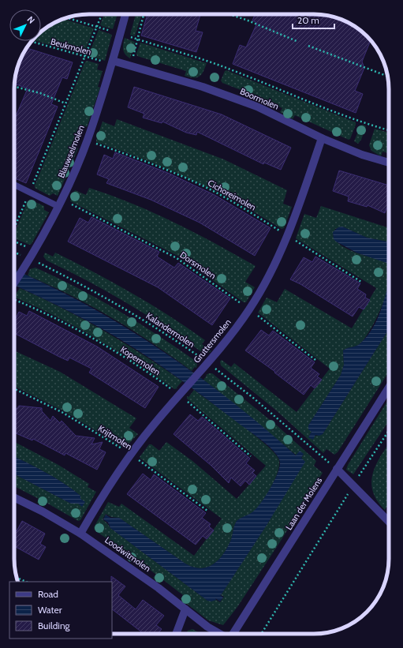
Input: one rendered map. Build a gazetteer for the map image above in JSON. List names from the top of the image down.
{
  "streets": {
    "street": [
      "Boormolen",
      "Blauwselmolen",
      "Gruttersmolen",
      "Laan der Molens",
      "Loodwitmolen"
    ],
    "path": [
      "Beukmolen",
      "Cichoreimolen",
      "Dorsmolen",
      "Kalandermolen",
      "Kopermolen",
      "Krijtmolen"
    ]
  },
  "crossings": [
    ["Beukmolen", "Boormolen"],
    ["Beukmolen", "Blauwselmolen"],
    ["Boormolen", "Blauwselmolen"],
    ["Boormolen", "Gruttersmolen"],
    ["Blauwselmolen", "Cichoreimolen"],
    ["Blauwselmolen", "Dorsmolen"],
    ["Blauwselmolen", "Kalandermolen"],
    ["Cichoreimolen", "Gruttersmolen"],
    ["Dorsmolen", "Gruttersmolen"],
    ["Kalandermolen", "Gruttersmolen"],
    ["Kalandermolen", "Laan der Molens"],
    ["Gruttersmolen", "Kopermolen"],
    ["Gruttersmolen", "Krijtmolen"],
    ["Gruttersmolen", "Loodwitmolen"]
  ],
  "legend": ["Road", "Water", "Building"],
  "scale_bar": "20 m",
  "north": "top right"
}
